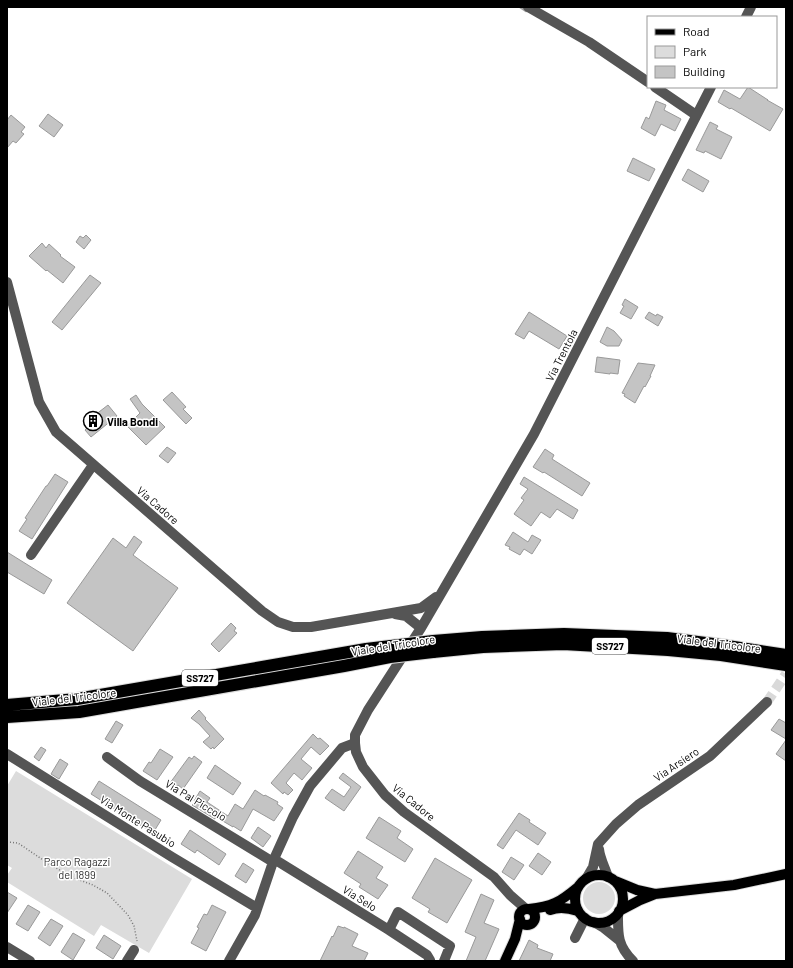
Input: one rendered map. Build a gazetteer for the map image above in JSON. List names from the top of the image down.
{
  "streets": {
    "highway": ["Viale del Tricolore", "SS727"],
    "street": [
      "Via Trentola",
      "Via Cadore",
      "Via Arsiero",
      "Via Pal Piccolo",
      "Via Monte Pasubio",
      "Via Selo"
    ]
  },
  "crossings": [
    ["Via Trentola", "Via Cadore"],
    ["Via Pal Piccolo", "Via Selo"]
  ],
  "parks": ["Parco Ragazzi del 1899"],
  "places": {
    "building": ["Villa Bondi"]
  },
  "legend": ["Road", "Park", "Building"]
}
